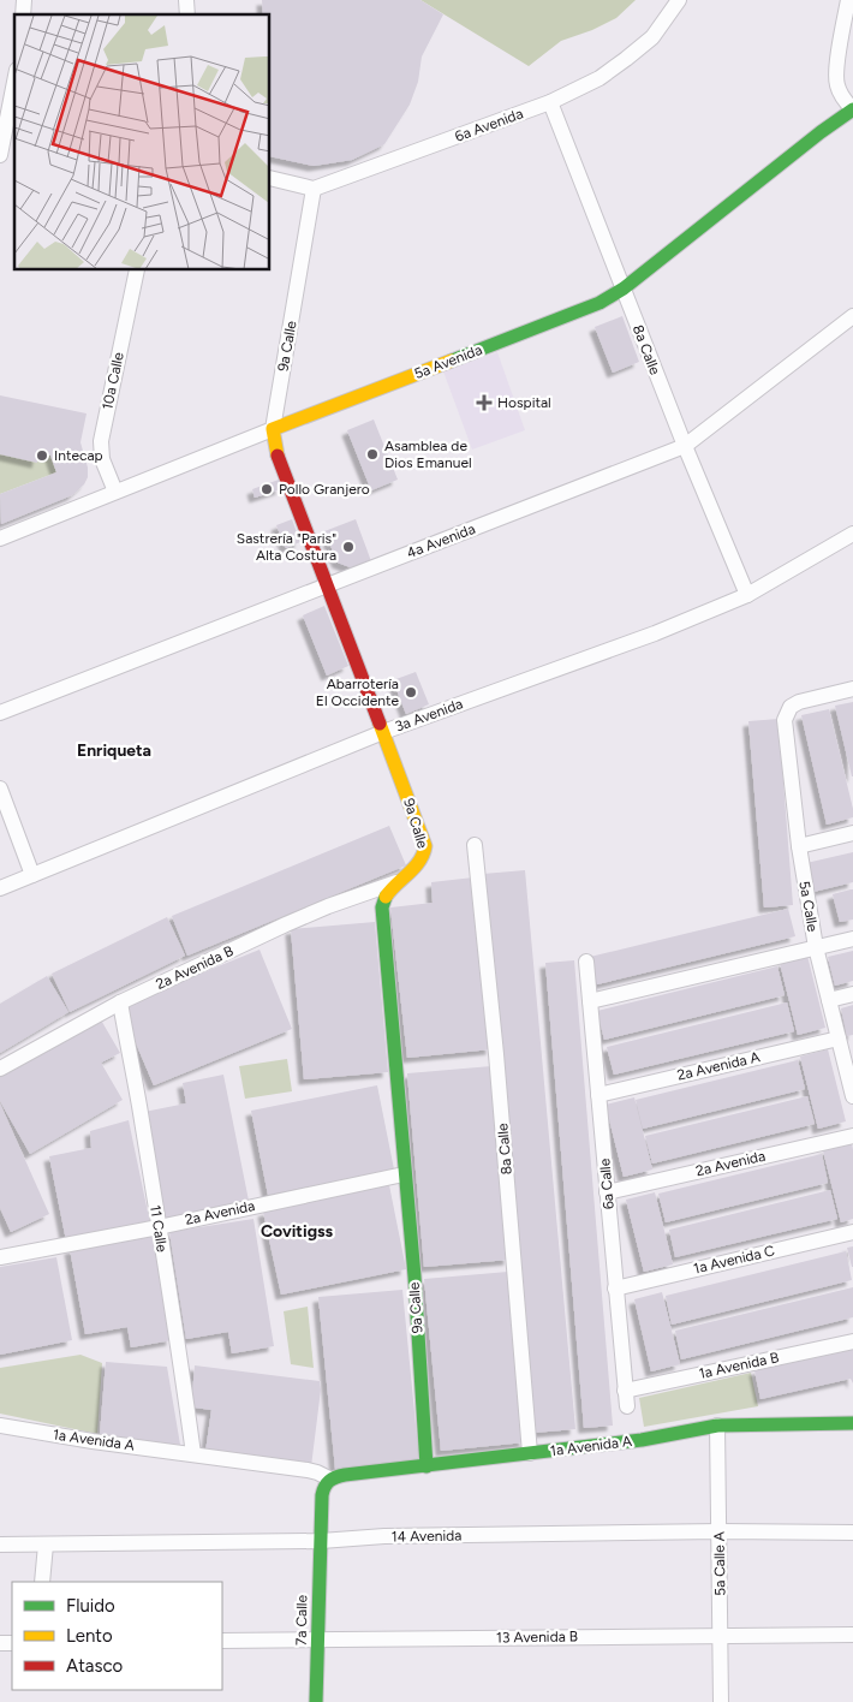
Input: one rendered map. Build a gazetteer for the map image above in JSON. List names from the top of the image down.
{
  "streets": {
    "main road": [
      "9a Calle",
      "5a Avenida",
      "1a Avenida A",
      "7a Calle"
    ],
    "street": [
      "6a Avenida",
      "8a Calle",
      "10a Calle",
      "4a Avenida",
      "3a Avenida",
      "5a Calle",
      "2a Avenida B",
      "2a Avenida A",
      "2a Avenida",
      "6a Calle",
      "11 Calle",
      "1a Avenida C",
      "1a Avenida B",
      "14 Avenida",
      "5a Calle A",
      "13 Avenida B"
    ]
  },
  "crossings": [
    ["6a Avenida", "9a Calle"],
    ["6a Avenida", "8a Calle"],
    ["9a Calle", "5a Avenida"],
    ["9a Calle", "4a Avenida"],
    ["9a Calle", "3a Avenida"],
    ["9a Calle", "2a Avenida B"],
    ["9a Calle", "2a Avenida"],
    ["9a Calle", "1a Avenida A"],
    ["8a Calle", "5a Avenida"],
    ["8a Calle", "4a Avenida"],
    ["8a Calle", "3a Avenida"],
    ["8a Calle", "1a Avenida A"],
    ["5a Avenida", "10a Calle"],
    ["5a Calle", "2a Avenida A"],
    ["2a Avenida B", "11 Calle"],
    ["2a Avenida A", "6a Calle"],
    ["2a Avenida", "6a Calle"],
    ["2a Avenida", "11 Calle"],
    ["6a Calle", "1a Avenida C"],
    ["6a Calle", "1a Avenida B"],
    ["11 Calle", "1a Avenida A"],
    ["1a Avenida A", "5a Calle A"],
    ["14 Avenida", "5a Calle A"],
    ["14 Avenida", "7a Calle"],
    ["5a Calle A", "13 Avenida B"],
    ["7a Calle", "13 Avenida B"]
  ],
  "districts": ["Enriqueta", "Covitigss"],
  "places": {
    "health": ["Hospital"],
    "other": [
      "Asamblea de Dios Emanuel",
      "Intecap",
      "Pollo Granjero",
      "Sastrería \"Paris\" Alta Costura",
      "Abarrotería El Occidente"
    ]
  },
  "legend": ["Fluido", "Lento", "Atasco"]
}
